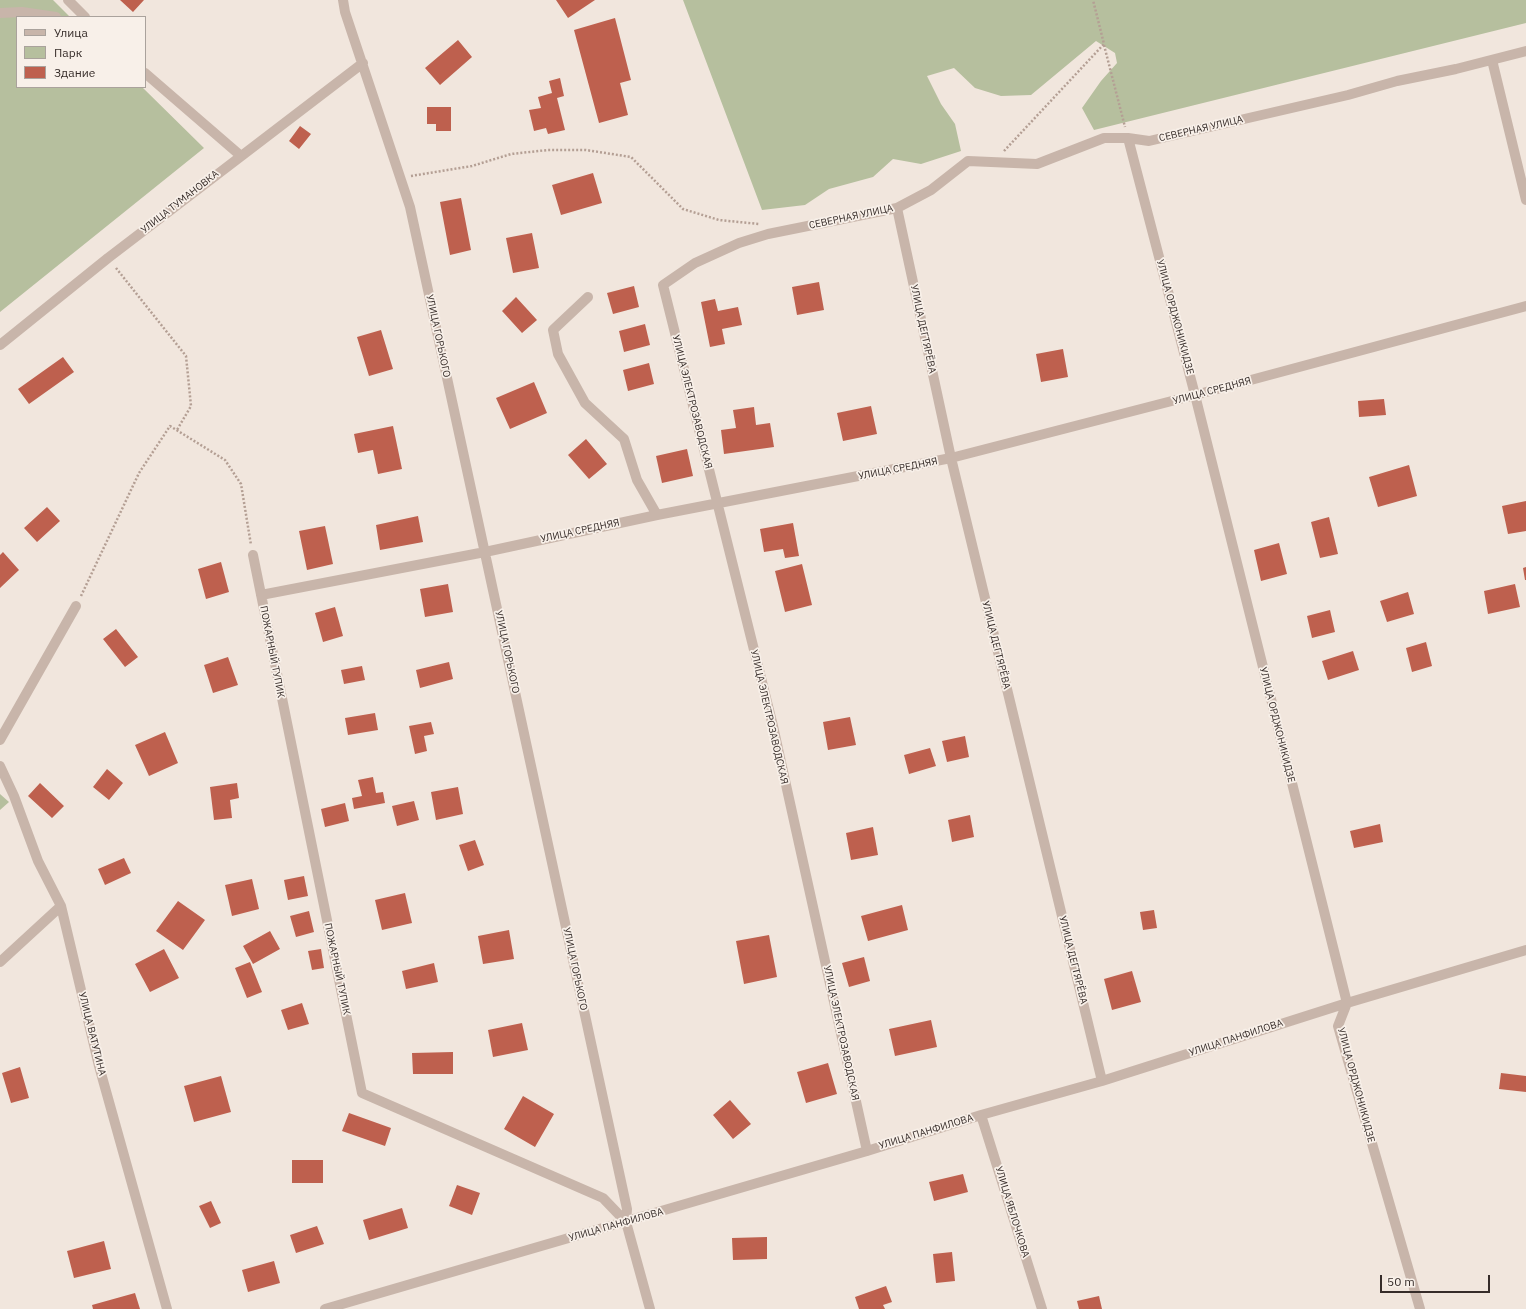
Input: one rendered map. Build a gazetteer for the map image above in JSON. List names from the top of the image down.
{
  "streets": {
    "street": [
      "СЕВЕРНАЯ УЛИЦА",
      "УЛИЦА ТУМАНОВКА",
      "УЛИЦА ОРДЖОНИКИДЗЕ",
      "УЛИЦА ДЕГТЯРЁВА",
      "УЛИЦА ГОРЬКОГО",
      "УЛИЦА СРЕДНЯЯ",
      "УЛИЦА ЭЛЕКТРОЗАВОДСКАЯ",
      "ПОЖАРНЫЙ ТУПИК",
      "УЛИЦА ВАТУТИНА",
      "УЛИЦА ПАНФИЛОВА",
      "УЛИЦА ЯБЛОЧКОВА"
    ]
  },
  "crossings": [
    ["СЕВЕРНАЯ УЛИЦА", "УЛИЦА ОРДЖОНИКИДЗЕ"],
    ["СЕВЕРНАЯ УЛИЦА", "УЛИЦА ДЕГТЯРЁВА"],
    ["СЕВЕРНАЯ УЛИЦА", "УЛИЦА ЭЛЕКТРОЗАВОДСКАЯ"],
    ["УЛИЦА ТУМАНОВКА", "УЛИЦА ГОРЬКОГО"],
    ["УЛИЦА ОРДЖОНИКИДЗЕ", "УЛИЦА СРЕДНЯЯ"],
    ["УЛИЦА ОРДЖОНИКИДЗЕ", "УЛИЦА ПАНФИЛОВА"],
    ["УЛИЦА ДЕГТЯРЁВА", "УЛИЦА СРЕДНЯЯ"],
    ["УЛИЦА ДЕГТЯРЁВА", "УЛИЦА ПАНФИЛОВА"],
    ["УЛИЦА ГОРЬКОГО", "УЛИЦА СРЕДНЯЯ"],
    ["УЛИЦА ГОРЬКОГО", "ПОЖАРНЫЙ ТУПИК"],
    ["УЛИЦА ГОРЬКОГО", "УЛИЦА ПАНФИЛОВА"],
    ["УЛИЦА СРЕДНЯЯ", "УЛИЦА ЭЛЕКТРОЗАВОДСКАЯ"],
    ["УЛИЦА СРЕДНЯЯ", "ПОЖАРНЫЙ ТУПИК"],
    ["УЛИЦА ЭЛЕКТРОЗАВОДСКАЯ", "УЛИЦА ПАНФИЛОВА"],
    ["ПОЖАРНЫЙ ТУПИК", "УЛИЦА ПАНФИЛОВА"],
    ["УЛИЦА ПАНФИЛОВА", "УЛИЦА ЯБЛОЧКОВА"]
  ],
  "legend": ["Улица", "Парк", "Здание"],
  "scale_bar": "50 m"
}
